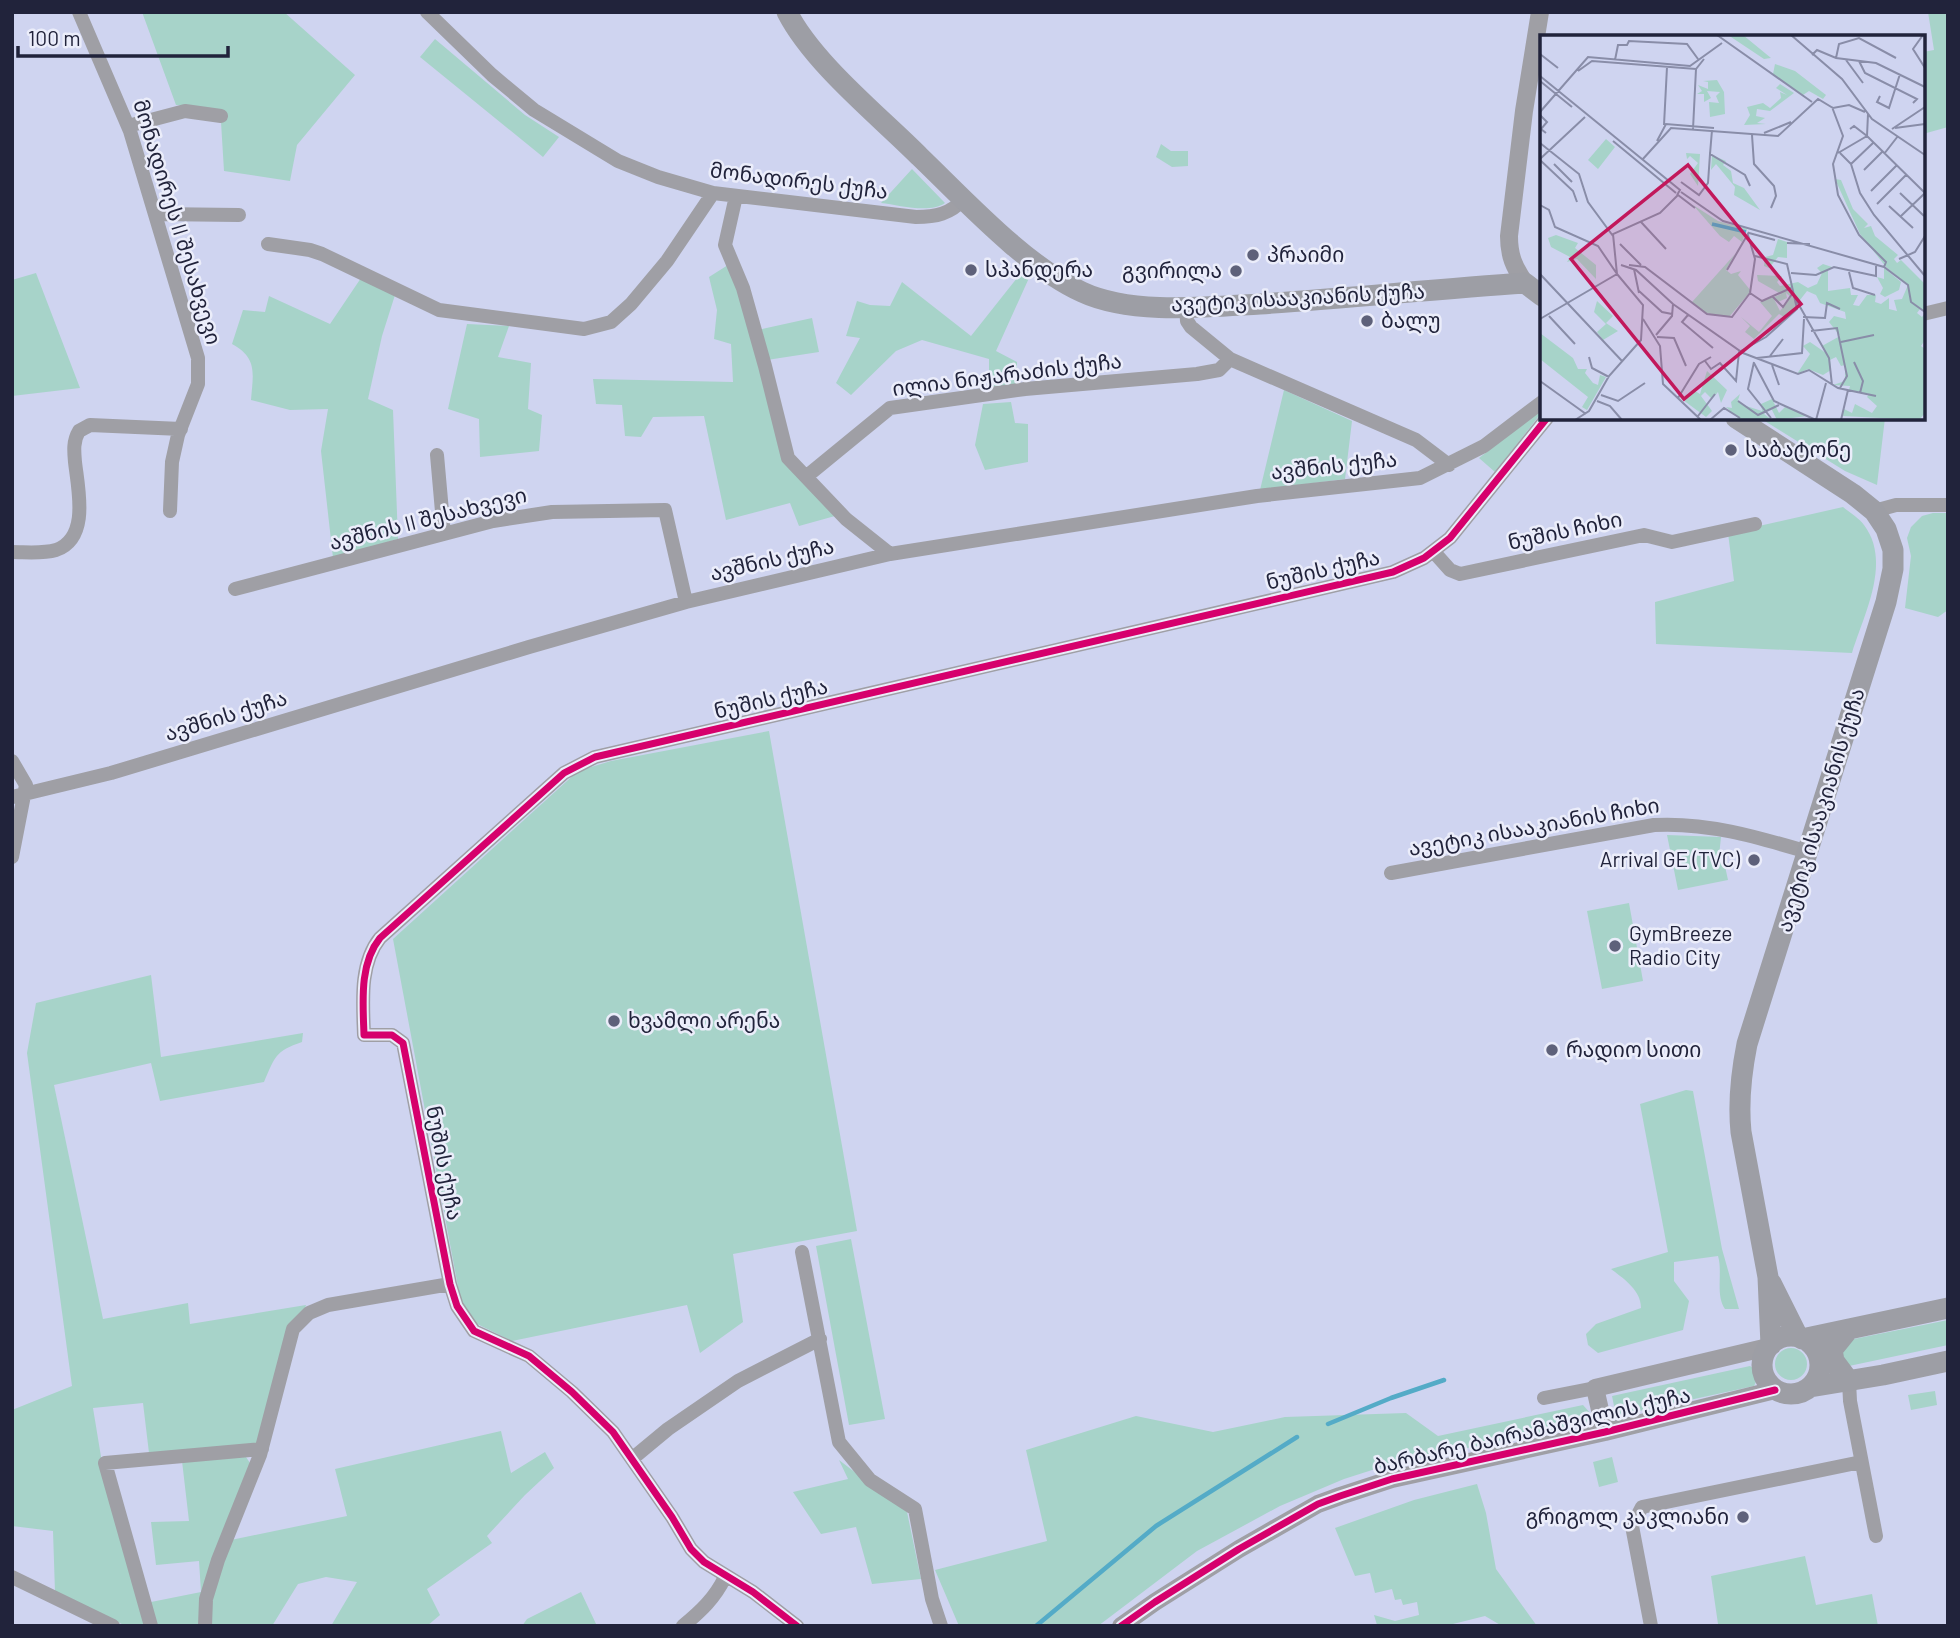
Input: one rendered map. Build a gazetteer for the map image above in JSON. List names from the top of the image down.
{
  "streets": {
    "main road": ["ავეტიკ ისააკიანის ქუჩა"],
    "street": [
      "მონადირეს ქუჩა",
      "მონადირეს II შესახვევი",
      "ილია ნიჟარაძის ქუჩა",
      "ავშნის ქუჩა",
      "ავშნის II შესახვევი",
      "ნუშის ჩიხი",
      "ნუშის ქუჩა",
      "ავეტიკ ისააკიანის ჩიხი",
      "ბარბარე ბაირამაშვილის ქუჩა"
    ]
  },
  "crossings": [
    ["მონადირეს ქუჩა", "ავეტიკ ისააკიანის ქუჩა"],
    ["ავეტიკ ისააკიანის ქუჩა", "ავეტიკ ისააკიანის ჩიხი"],
    ["ავეტიკ ისააკიანის ქუჩა", "ბარბარე ბაირამაშვილის ქუჩა"],
    ["ავშნის ქუჩა", "ავშნის II შესახვევი"],
    ["ნუშის ჩიხი", "ნუშის ქუჩა"]
  ],
  "places": [
    "პრაიმი",
    "სპანდერა",
    "გვირილა",
    "ბალუ",
    "საბატონე",
    "Arrival GE (TVC)",
    "GymBreeze Radio City",
    "ხვამლი არენა",
    "რადიო სითი",
    "გრიგოლ კაკლიანი"
  ],
  "scale_bar": "100 m"
}
